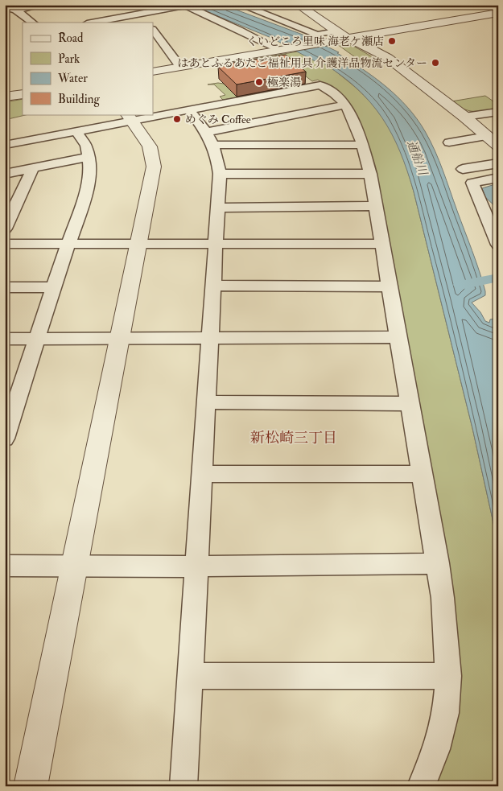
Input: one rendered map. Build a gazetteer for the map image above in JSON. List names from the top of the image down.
{
  "districts": ["新松崎三丁目"],
  "water": ["通船川"],
  "places": [
    "くいどころ里味 海老ケ瀬店",
    "はあとふるあたご福祉用具 介護洋品物流センター",
    "極楽湯",
    "めぐみ Coffee"
  ],
  "legend": [
    "Road",
    "Park",
    "Water",
    "Building"
  ]
}
